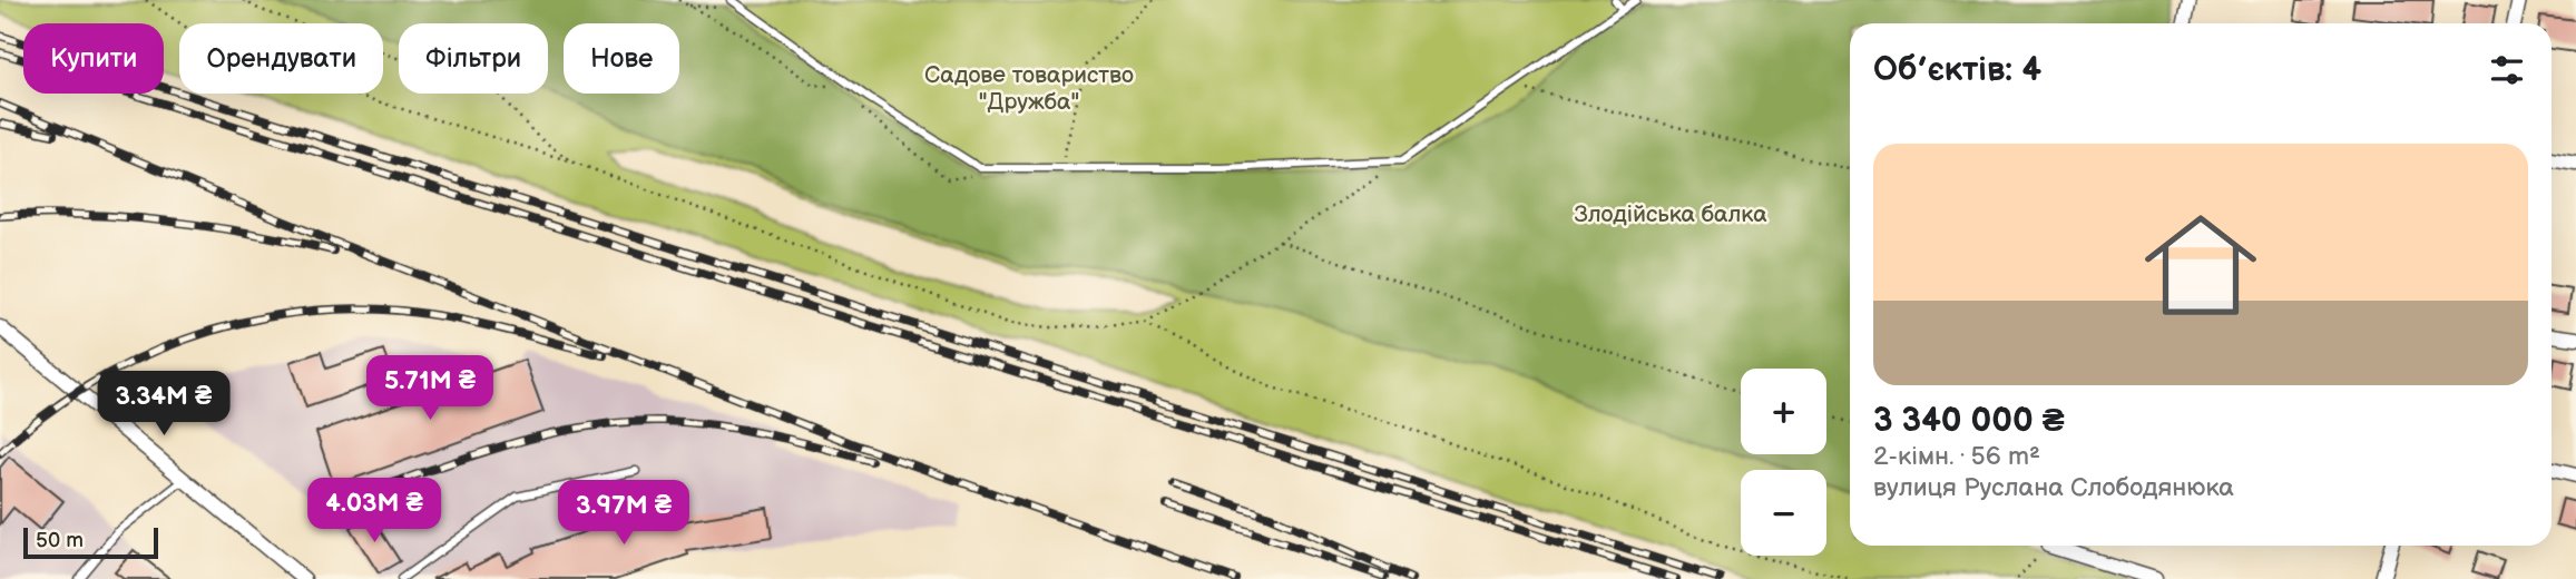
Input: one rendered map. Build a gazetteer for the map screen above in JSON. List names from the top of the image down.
{
  "parks": ["Садове товариство \"Дружба\"", "Злодійська балка"],
  "scale_bar": "50 m",
  "page": {
    "chip": [
      "Купити",
      "Орендувати",
      "Фільтри",
      "Нове"
    ],
    "heading": "Об’єктів: 4",
    "list": [
      {
        "name": "3 340 000 ₴",
        "note": "2-кімн. · 56 m² · вулиця Руслана Слободянюка"
      }
    ],
    "price": [
      "5.71M ₴",
      "3.34M ₴",
      "4.03M ₴",
      "3.97M ₴"
    ],
    "map_buttons": ["+", "−"],
    "scale": "50 m"
  }
}
